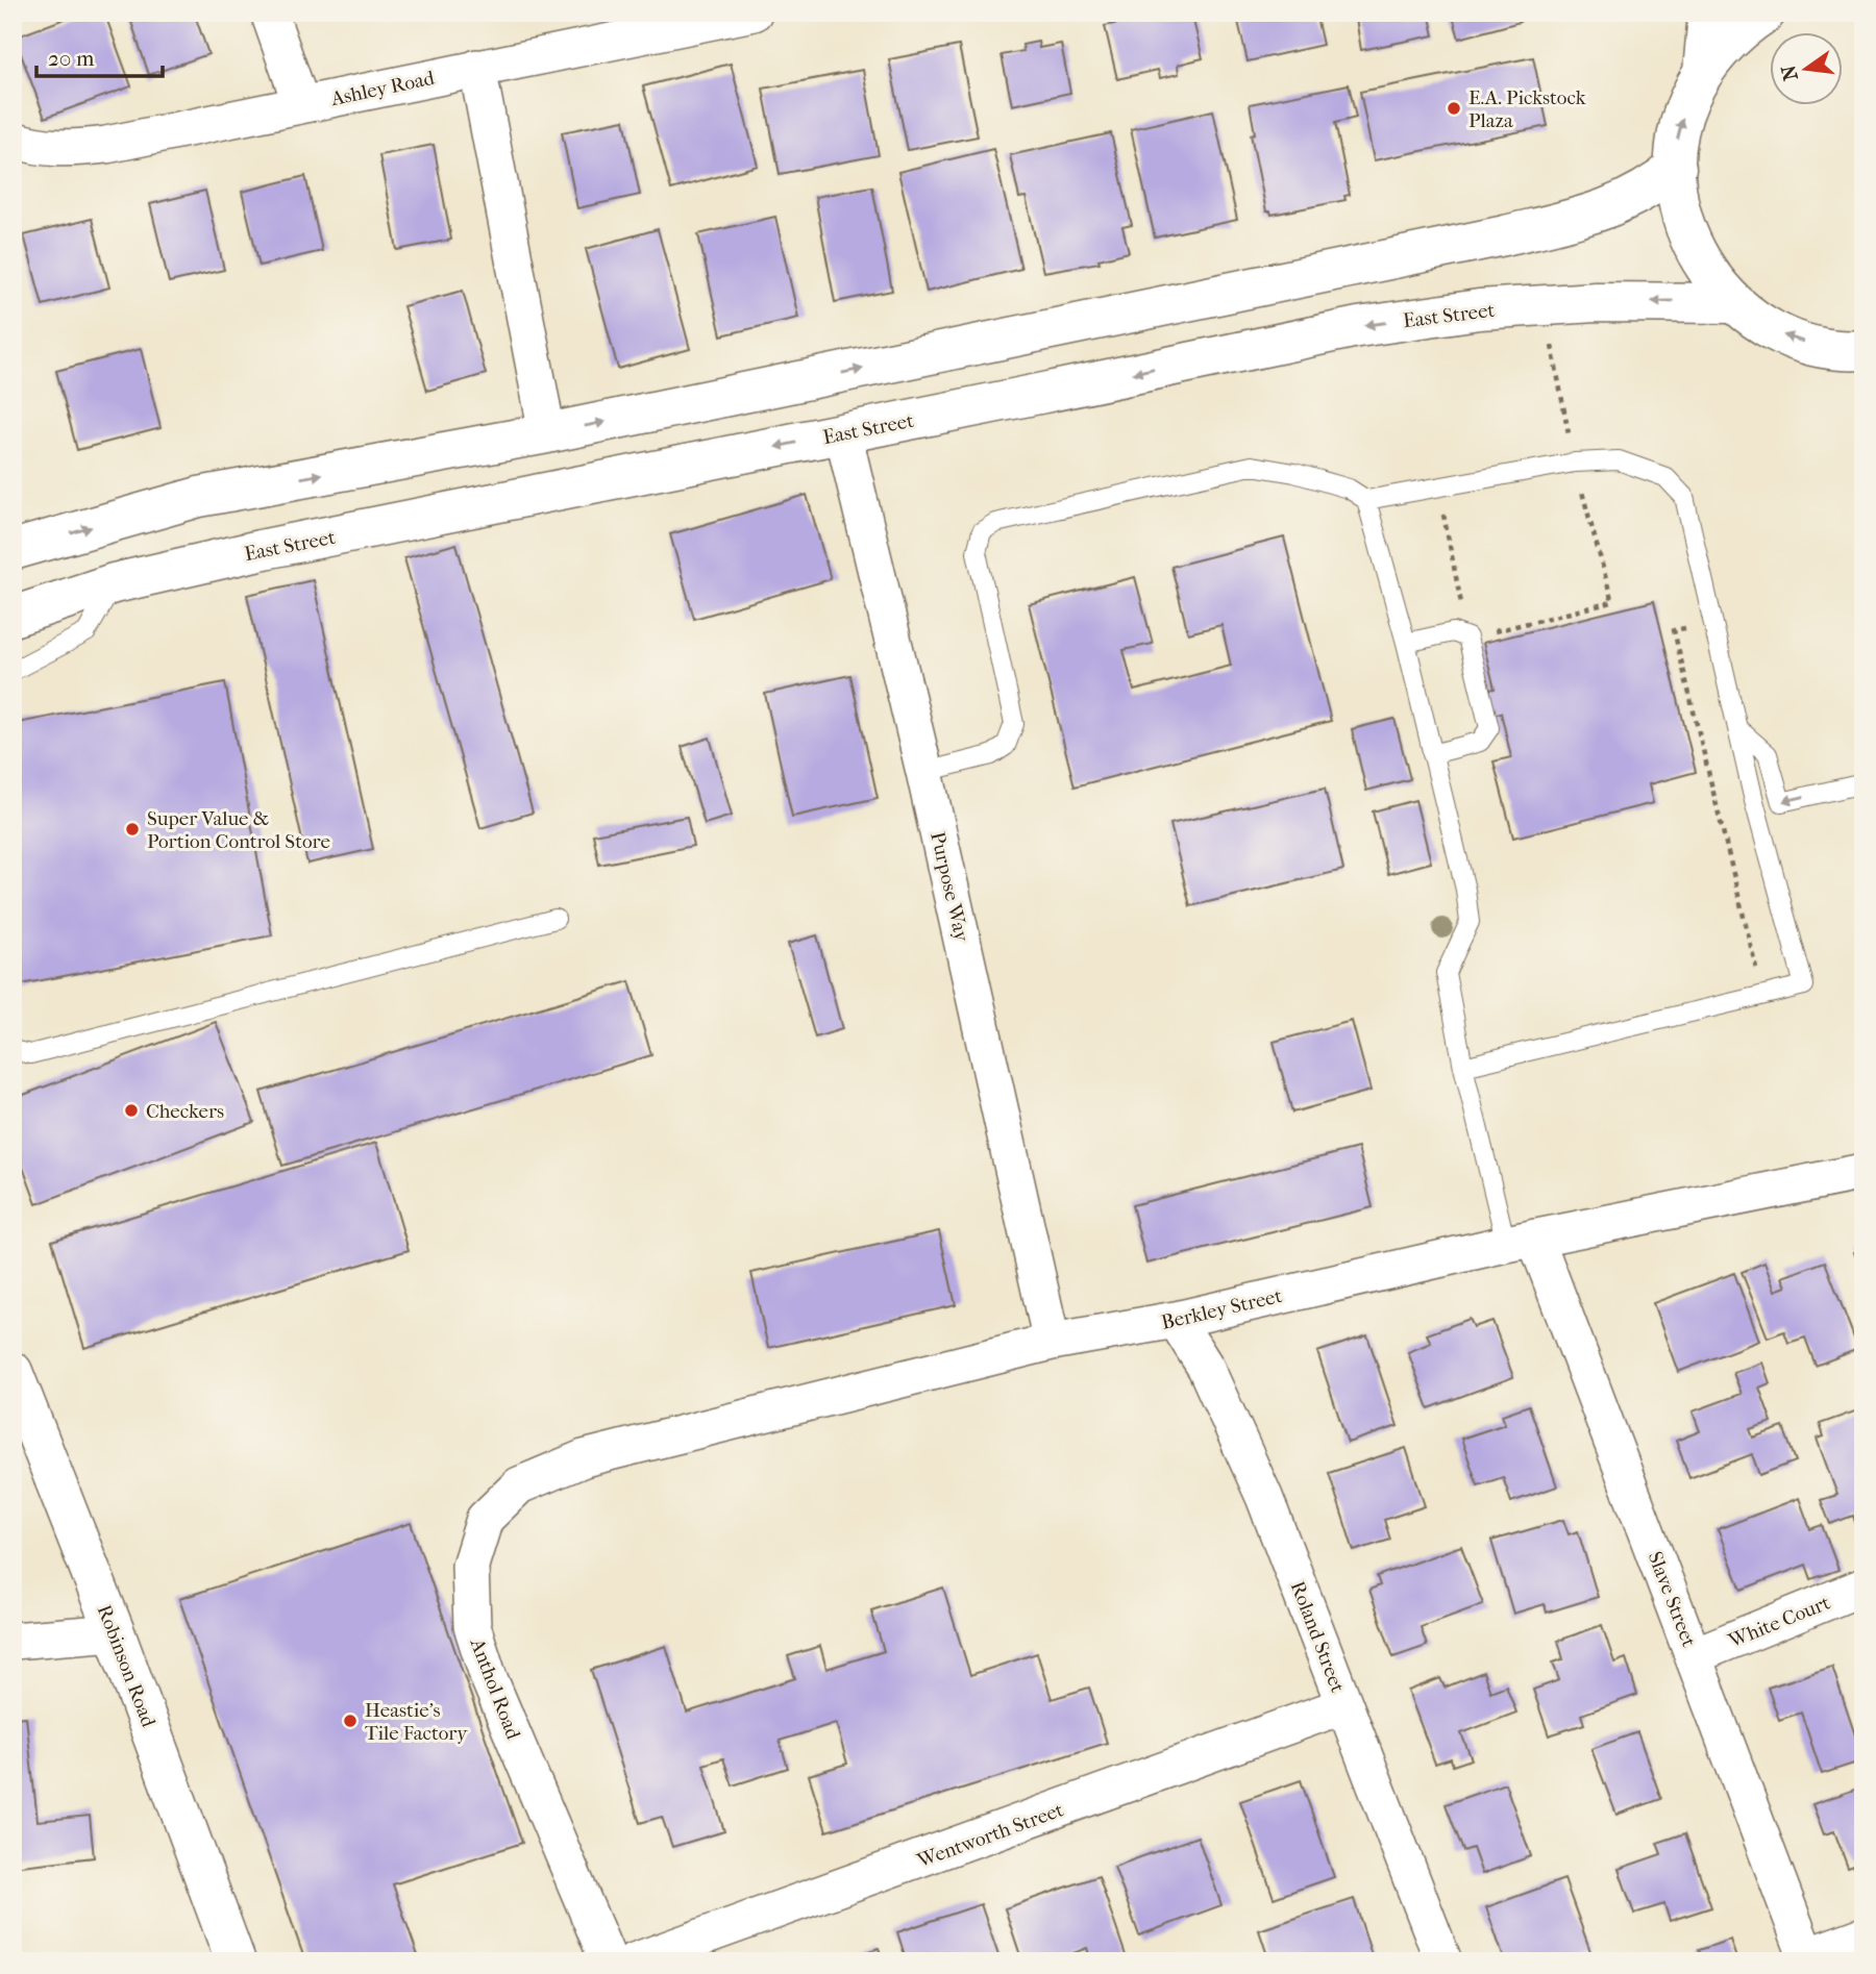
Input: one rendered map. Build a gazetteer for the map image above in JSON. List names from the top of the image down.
{
  "streets": {
    "main road": ["East Street", "Robinson Road"],
    "street": [
      "Ashley Road",
      "Purpose Way",
      "Berkley Street",
      "Slave Street",
      "White Court",
      "Roland Street",
      "Anthol Road",
      "Wentworth Street"
    ]
  },
  "crossings": [
    ["East Street", "Purpose Way"],
    ["Purpose Way", "Berkley Street"],
    ["Berkley Street", "Slave Street"],
    ["Berkley Street", "Roland Street"],
    ["Berkley Street", "Anthol Road"],
    ["Slave Street", "White Court"],
    ["Roland Street", "Wentworth Street"]
  ],
  "places": [
    "E.A. Pickstock Plaza",
    "Super Value & Portion Control Store",
    "Checkers",
    "Heastie's Tile Factory"
  ],
  "scale_bar": "20 m",
  "north": "left"
}
